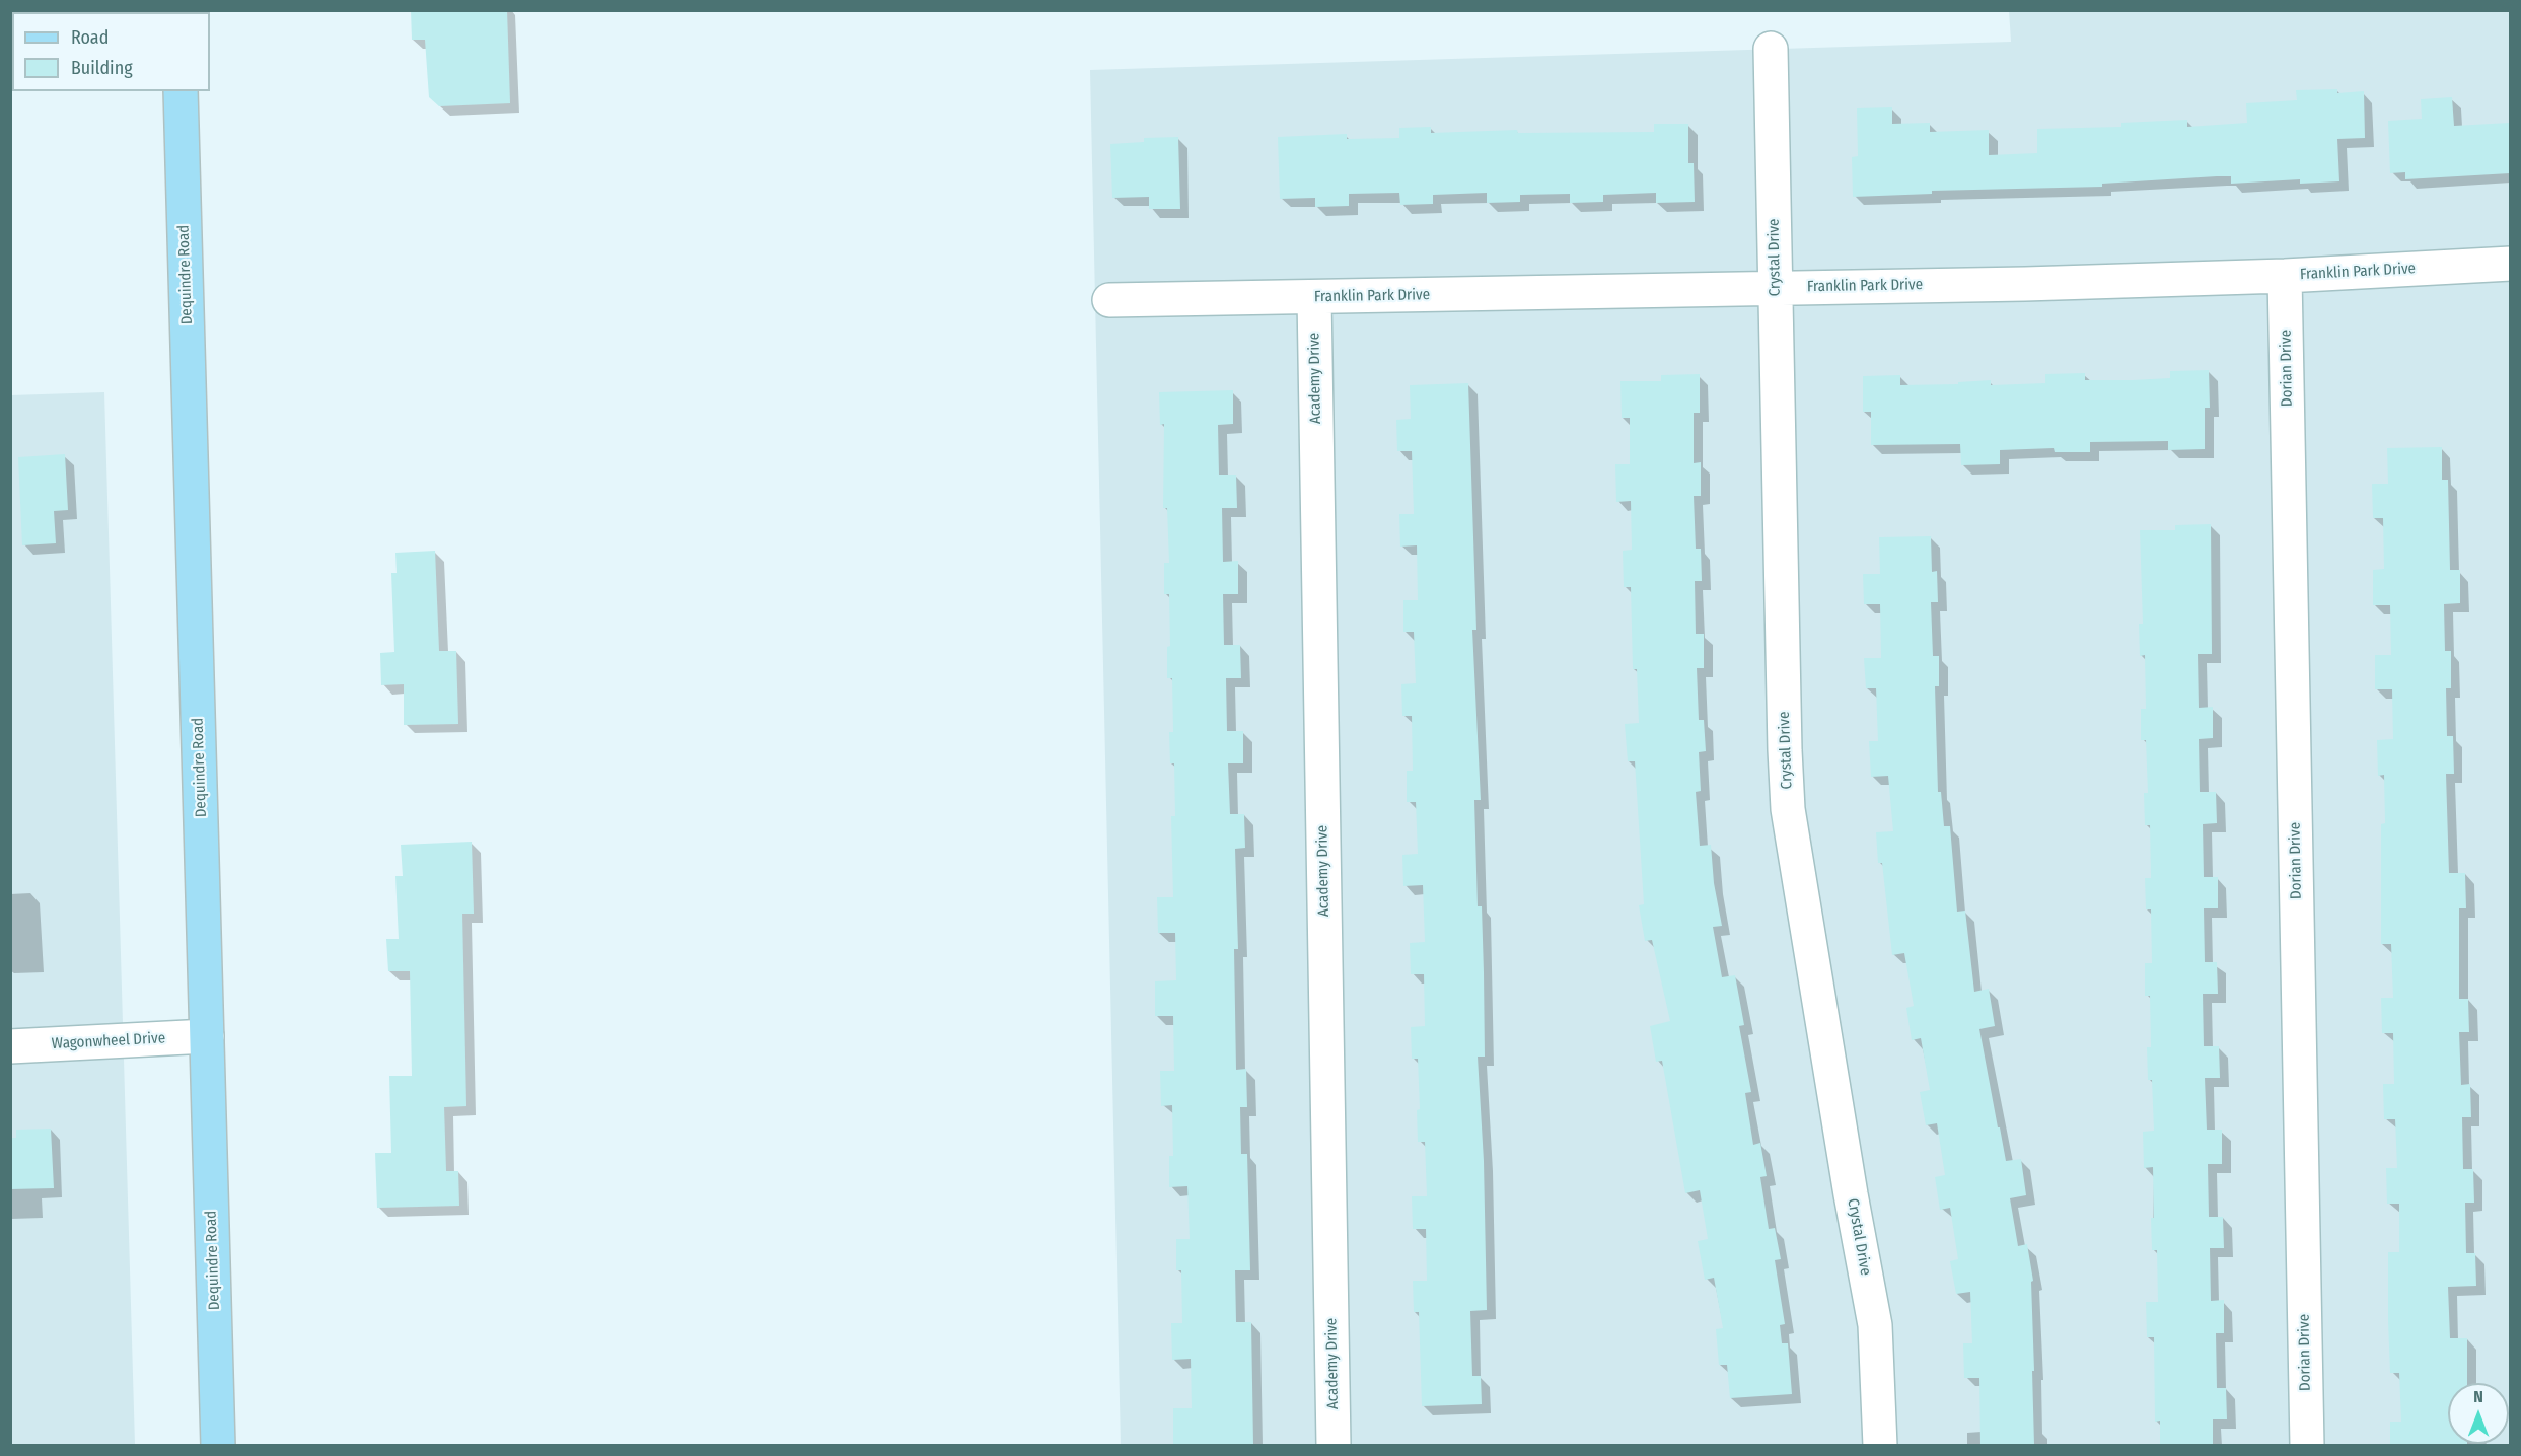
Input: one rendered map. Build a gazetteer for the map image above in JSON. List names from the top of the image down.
{
  "streets": {
    "main road": ["Dequindre Road"],
    "street": [
      "Crystal Drive",
      "Franklin Park Drive",
      "Dorian Drive",
      "Academy Drive",
      "Wagonwheel Drive"
    ]
  },
  "crossings": [
    ["Crystal Drive", "Franklin Park Drive"],
    ["Franklin Park Drive", "Dorian Drive"],
    ["Franklin Park Drive", "Academy Drive"],
    ["Dequindre Road", "Wagonwheel Drive"]
  ],
  "legend": ["Road", "Building"],
  "north": "top"
}
